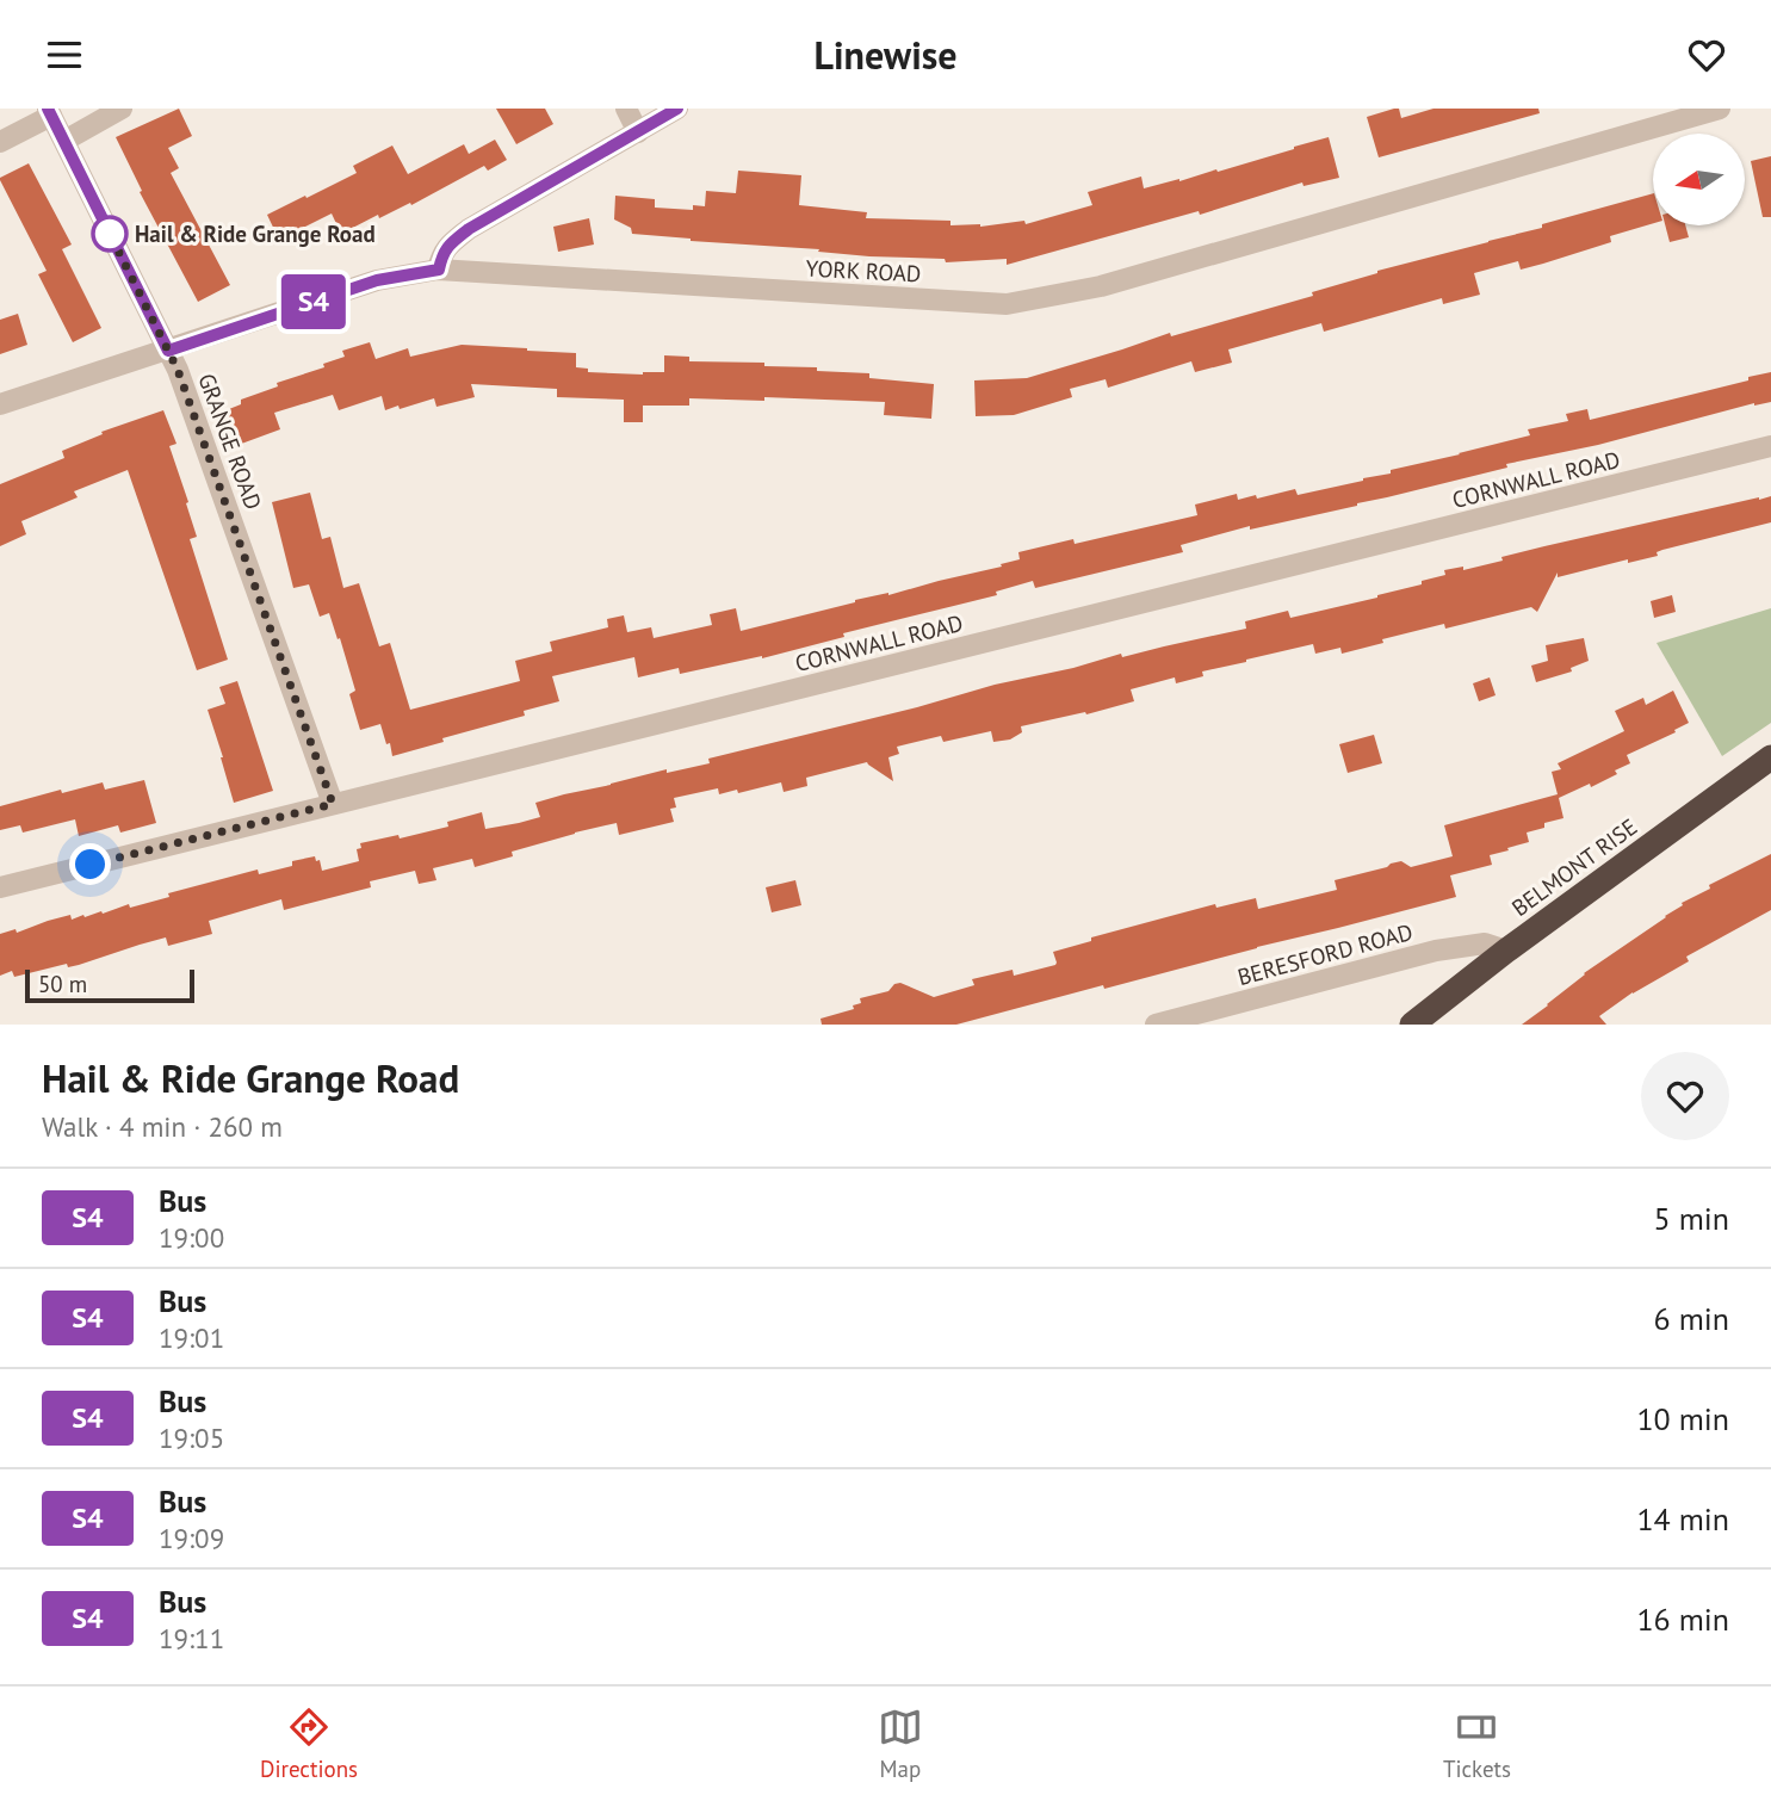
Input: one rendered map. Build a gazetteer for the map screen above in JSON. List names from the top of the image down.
{
  "streets": {
    "highway": ["BELMONT RISE"],
    "street": [
      "YORK ROAD",
      "GRANGE ROAD",
      "CORNWALL ROAD",
      "BERESFORD ROAD"
    ]
  },
  "crossings": [
    ["YORK ROAD", "GRANGE ROAD"],
    ["GRANGE ROAD", "CORNWALL ROAD"],
    ["BELMONT RISE", "BERESFORD ROAD"]
  ],
  "places": ["Hail & Ride Grange Road"],
  "lines": ["bus line S4"],
  "scale_bar": "50 m",
  "north": "left",
  "page": {
    "header": "Linewise",
    "on_map": "S4",
    "scale": "50 m",
    "heading": ["Hail & Ride Grange Road", "Walk · 4 min · 260 m"],
    "list": [
      {
        "mark": "S4",
        "name": "Bus",
        "note": "19:00",
        "value": "5 min"
      },
      {
        "mark": "S4",
        "name": "Bus",
        "note": "19:01",
        "value": "6 min"
      },
      {
        "mark": "S4",
        "name": "Bus",
        "note": "19:05",
        "value": "10 min"
      },
      {
        "mark": "S4",
        "name": "Bus",
        "note": "19:09",
        "value": "14 min"
      },
      {
        "mark": "S4",
        "name": "Bus",
        "note": "19:11",
        "value": "16 min"
      }
    ],
    "tabs": ["Directions", "Map", "Tickets"]
  }
}
